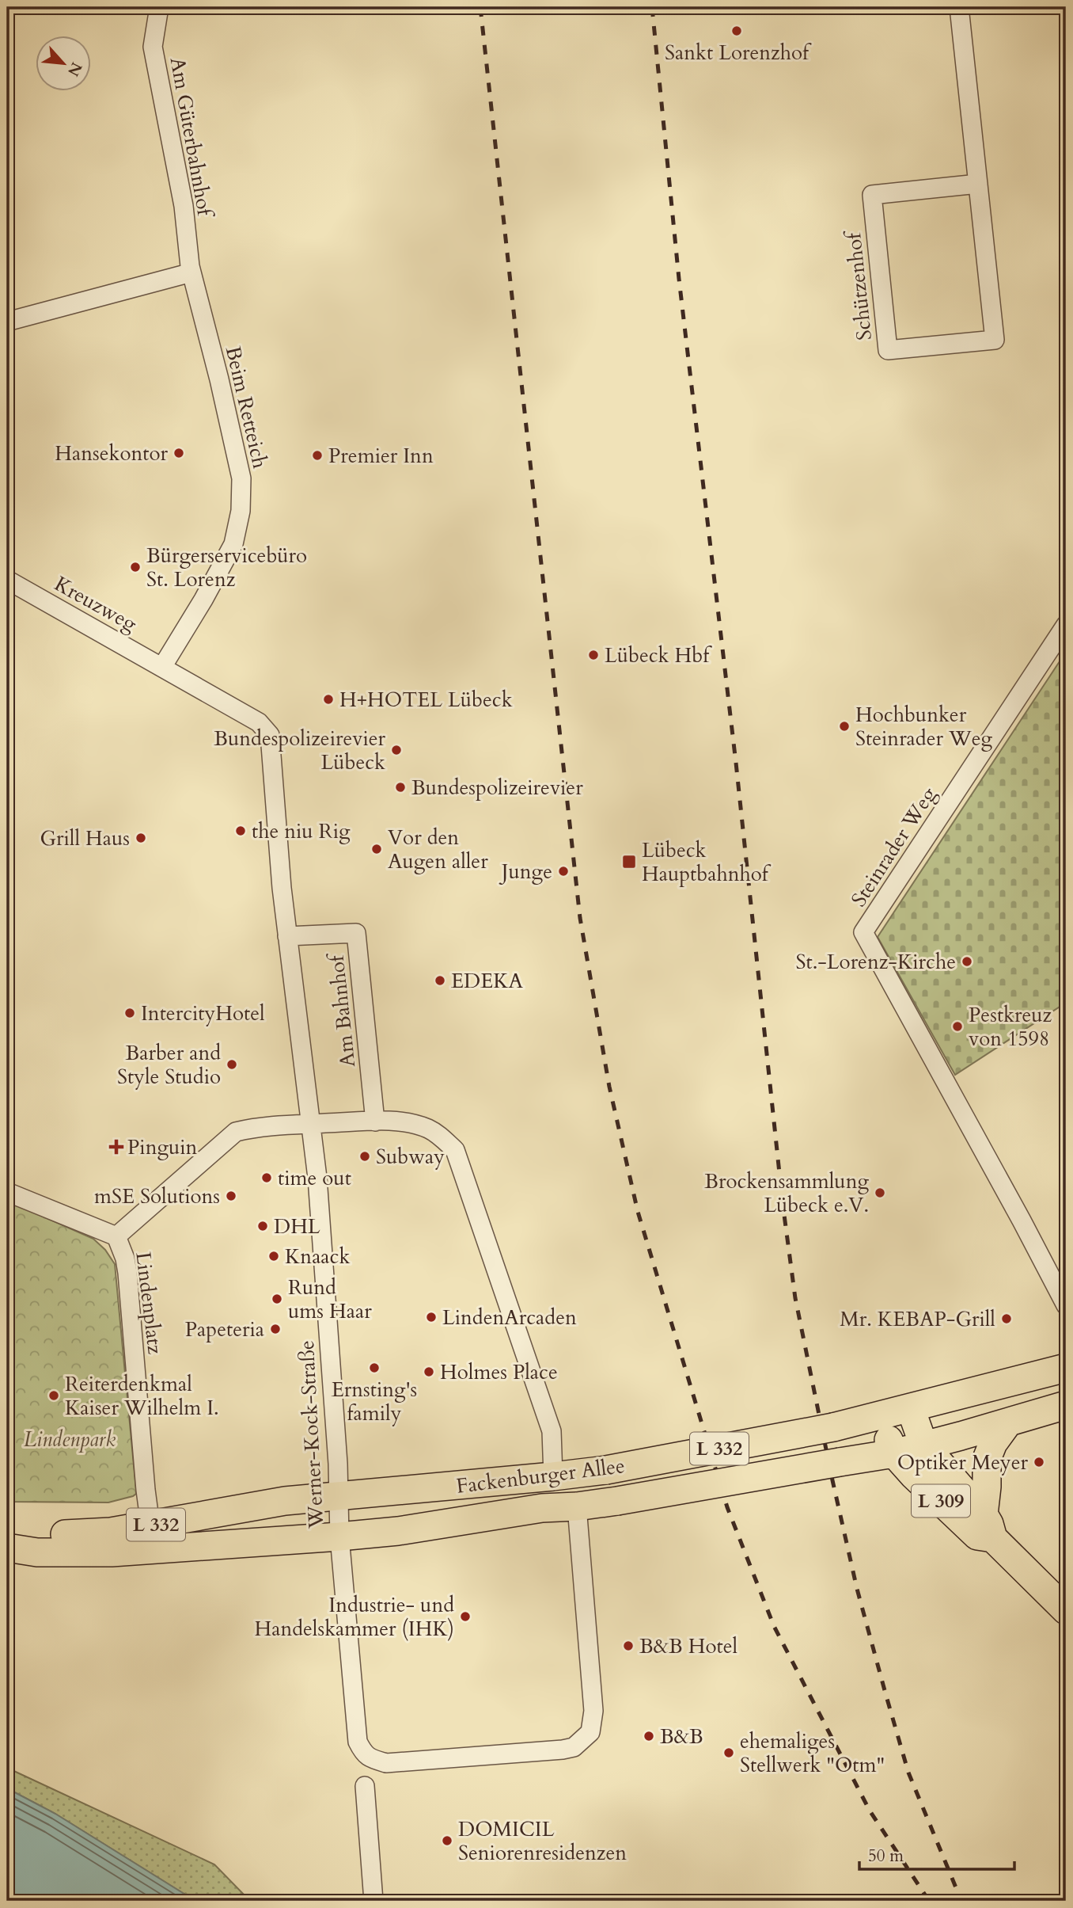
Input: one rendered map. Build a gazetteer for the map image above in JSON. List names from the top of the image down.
{
  "streets": {
    "main road": ["L 332", "Fackenburger Allee", "L 309"],
    "street": [
      "Am Güterbahnhof",
      "Schützenhof",
      "Beim Retteich",
      "Kreuzweg",
      "Steinrader Weg",
      "Am Bahnhof",
      "Lindenplatz",
      "Werner-Kock-Straße"
    ]
  },
  "crossings": [
    ["Am Güterbahnhof", "Beim Retteich"],
    ["Beim Retteich", "Kreuzweg"],
    ["Beim Retteich", "Am Bahnhof"],
    ["Kreuzweg", "Am Bahnhof"],
    ["Am Bahnhof", "Werner-Kock-Straße"],
    ["Lindenplatz", "Fackenburger Allee"],
    ["Werner-Kock-Straße", "Fackenburger Allee"],
    ["Fackenburger Allee", "L 309"]
  ],
  "parks": ["Lindenpark"],
  "places": {
    "other": [
      "Sankt Lorenzhof",
      "Hansekontor",
      "Premier Inn",
      "Bürgerservicebüro St. Lorenz",
      "Lübeck Hbf",
      "H+HOTEL Lübeck",
      "Hochbunker Steinrader Weg",
      "Bundespolizeirevier Lübeck",
      "Bundespolizeirevier",
      "the niu Rig",
      "Grill Haus",
      "Vor den Augen aller",
      "Junge",
      "St.-Lorenz-Kirche",
      "EDEKA",
      "IntercityHotel",
      "Pestkreuz von 1598",
      "Barber and Style Studio",
      "Subway",
      "time out",
      "Brockensammlung Lübeck e.V.",
      "mSE Solutions",
      "DHL",
      "Knaack",
      "Rund ums Haar",
      "LindenArcaden",
      "Mr. KEBAP-Grill",
      "Papeteria",
      "Ernsting's family",
      "Holmes Place",
      "Reiterdenkmal Kaiser Wilhelm I.",
      "Optiker Meyer",
      "Industrie- und Handelskammer (IHK)",
      "B&B Hotel",
      "B&B",
      "ehemaliges Stellwerk \"Otm\"",
      "DOMICIL Seniorenresidenzen"
    ],
    "transit": ["Lübeck Hauptbahnhof"],
    "health": ["Pinguin"]
  },
  "scale_bar": "50 m",
  "north": "bottom right"
}
